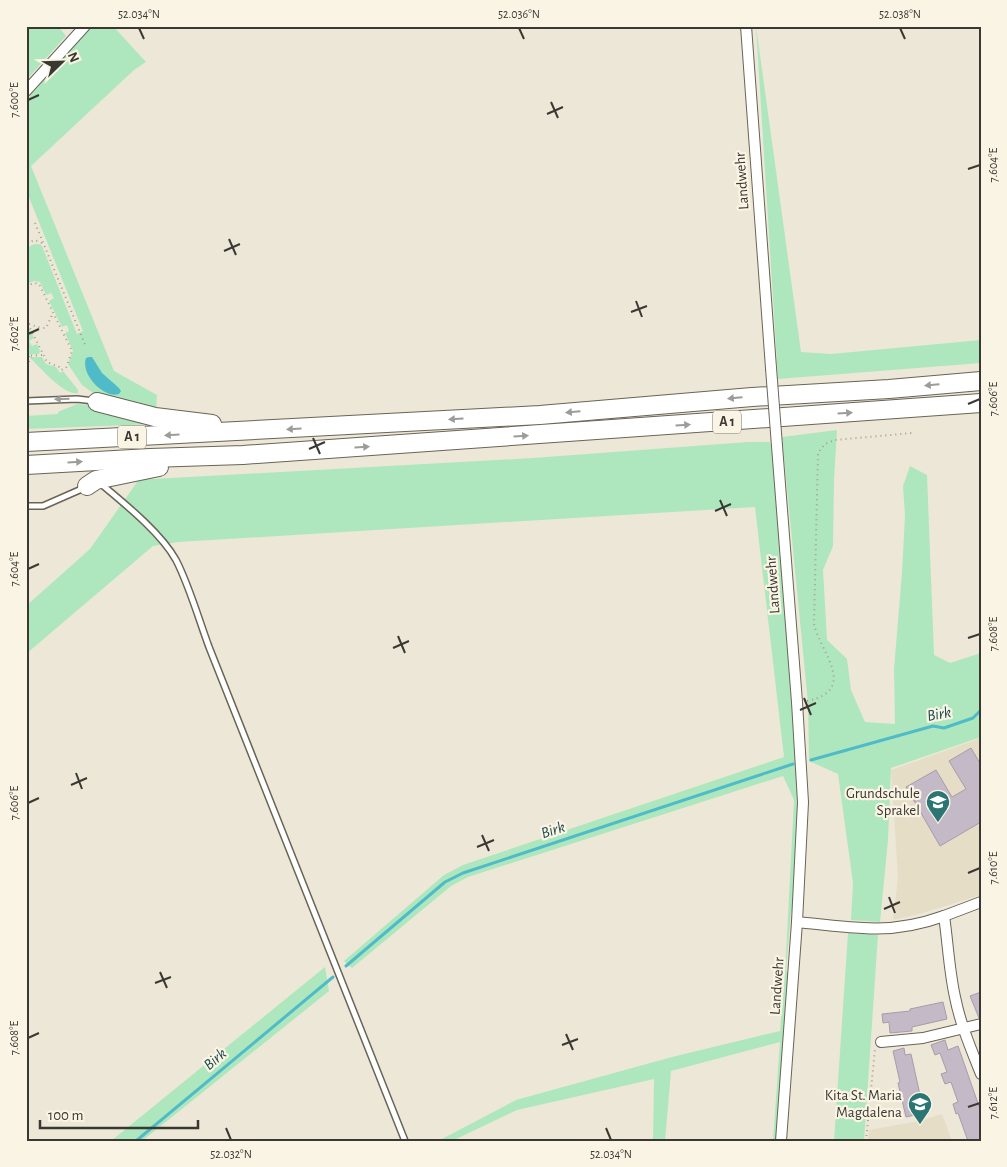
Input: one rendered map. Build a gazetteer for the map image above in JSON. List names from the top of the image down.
{
  "streets": {
    "highway": ["A 1"],
    "street": ["Landwehr"]
  },
  "water": ["Birk"],
  "places": {
    "school or university": ["Grundschule Sprakel", "Kita St. Maria Magdalena"]
  },
  "scale_bar": "100 m",
  "north": "top right",
  "coordinates": [
    "52.034°N",
    "52.036°N",
    "52.038°N",
    "7.600°E",
    "7.604°E",
    "7.602°E",
    "7.606°E",
    "7.608°E",
    "7.610°E",
    "7.612°E",
    "52.032°N"
  ]
}
